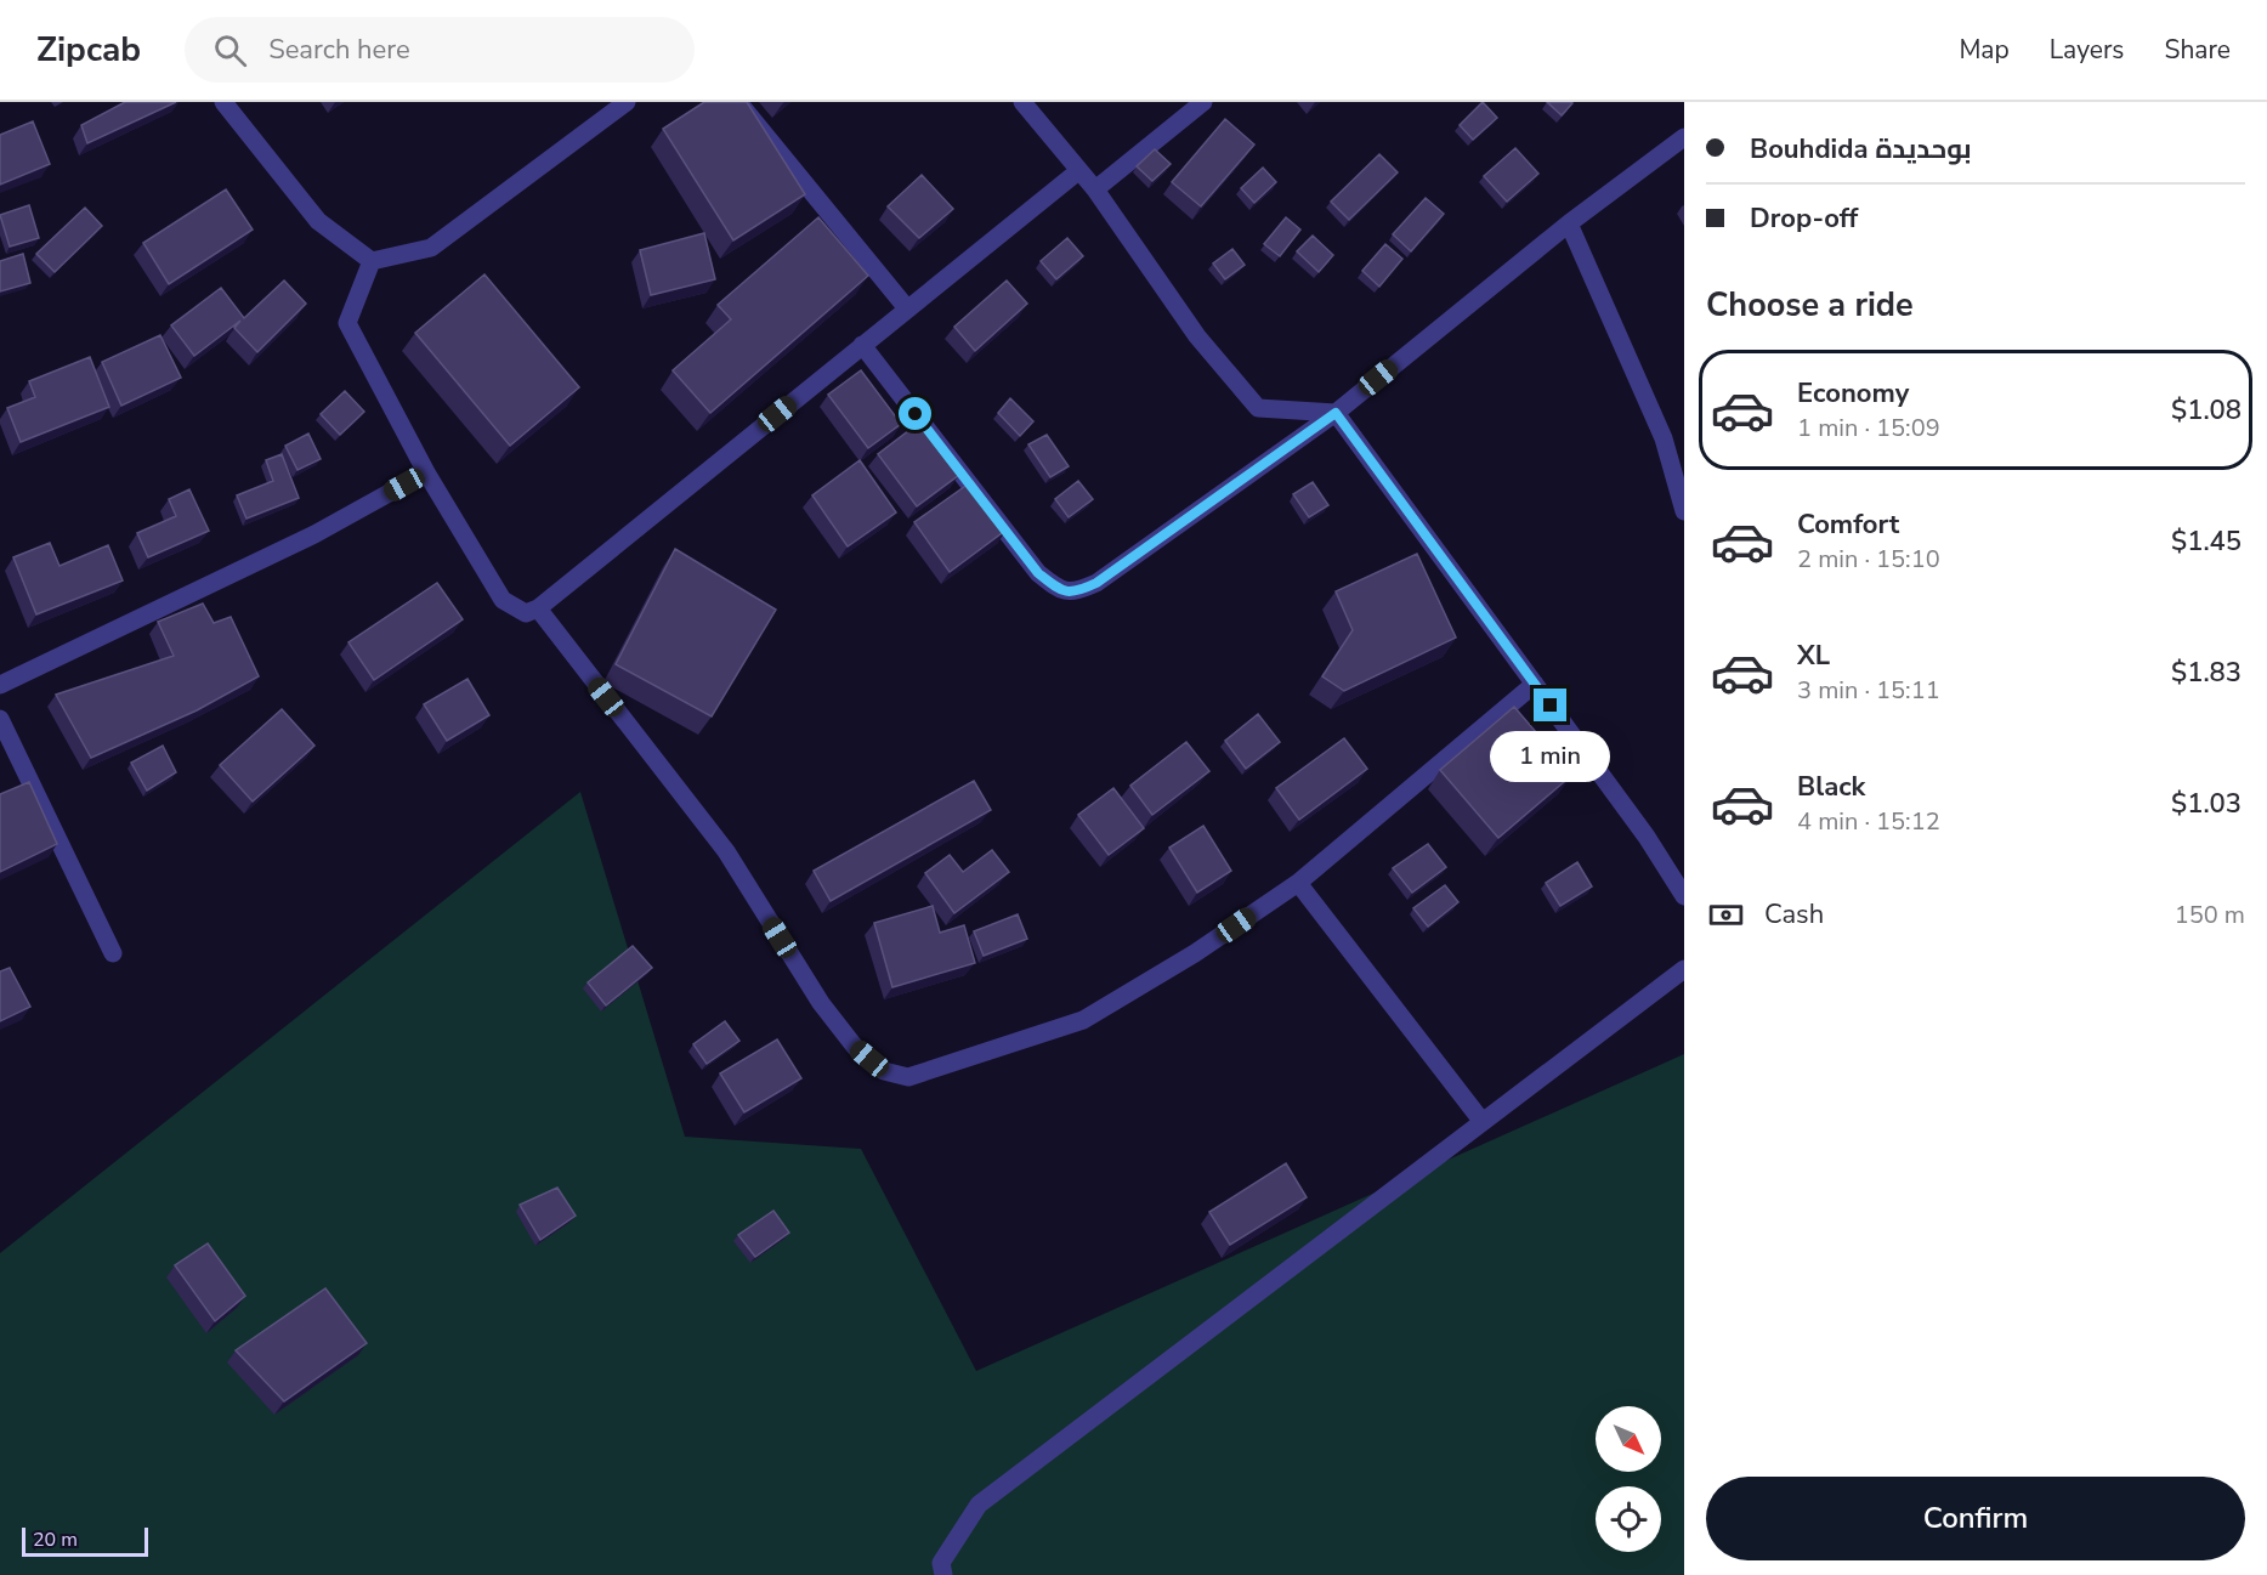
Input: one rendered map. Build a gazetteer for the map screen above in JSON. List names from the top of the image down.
{
  "scale_bar": "20 m",
  "north": "bottom right",
  "page": {
    "header": "Zipcab",
    "search": "Search here",
    "nav": ["Map", "Layers", "Share"],
    "banner": ["Bouhdida بوحديدة", "Drop-off"],
    "heading": "Choose a ride",
    "list": [
      {
        "name": "Economy",
        "note": "1 min · 15:09",
        "value": "$1.08"
      },
      {
        "name": "Comfort",
        "note": "2 min · 15:10",
        "value": "$1.45"
      },
      {
        "name": "XL",
        "note": "3 min · 15:11",
        "value": "$1.83"
      },
      {
        "name": "Black",
        "note": "4 min · 15:12",
        "value": "$1.03"
      }
    ],
    "bubble": "1 min",
    "pay": ["Cash", "150 m"],
    "buttons": "Confirm",
    "scale": "20 m"
  }
}
